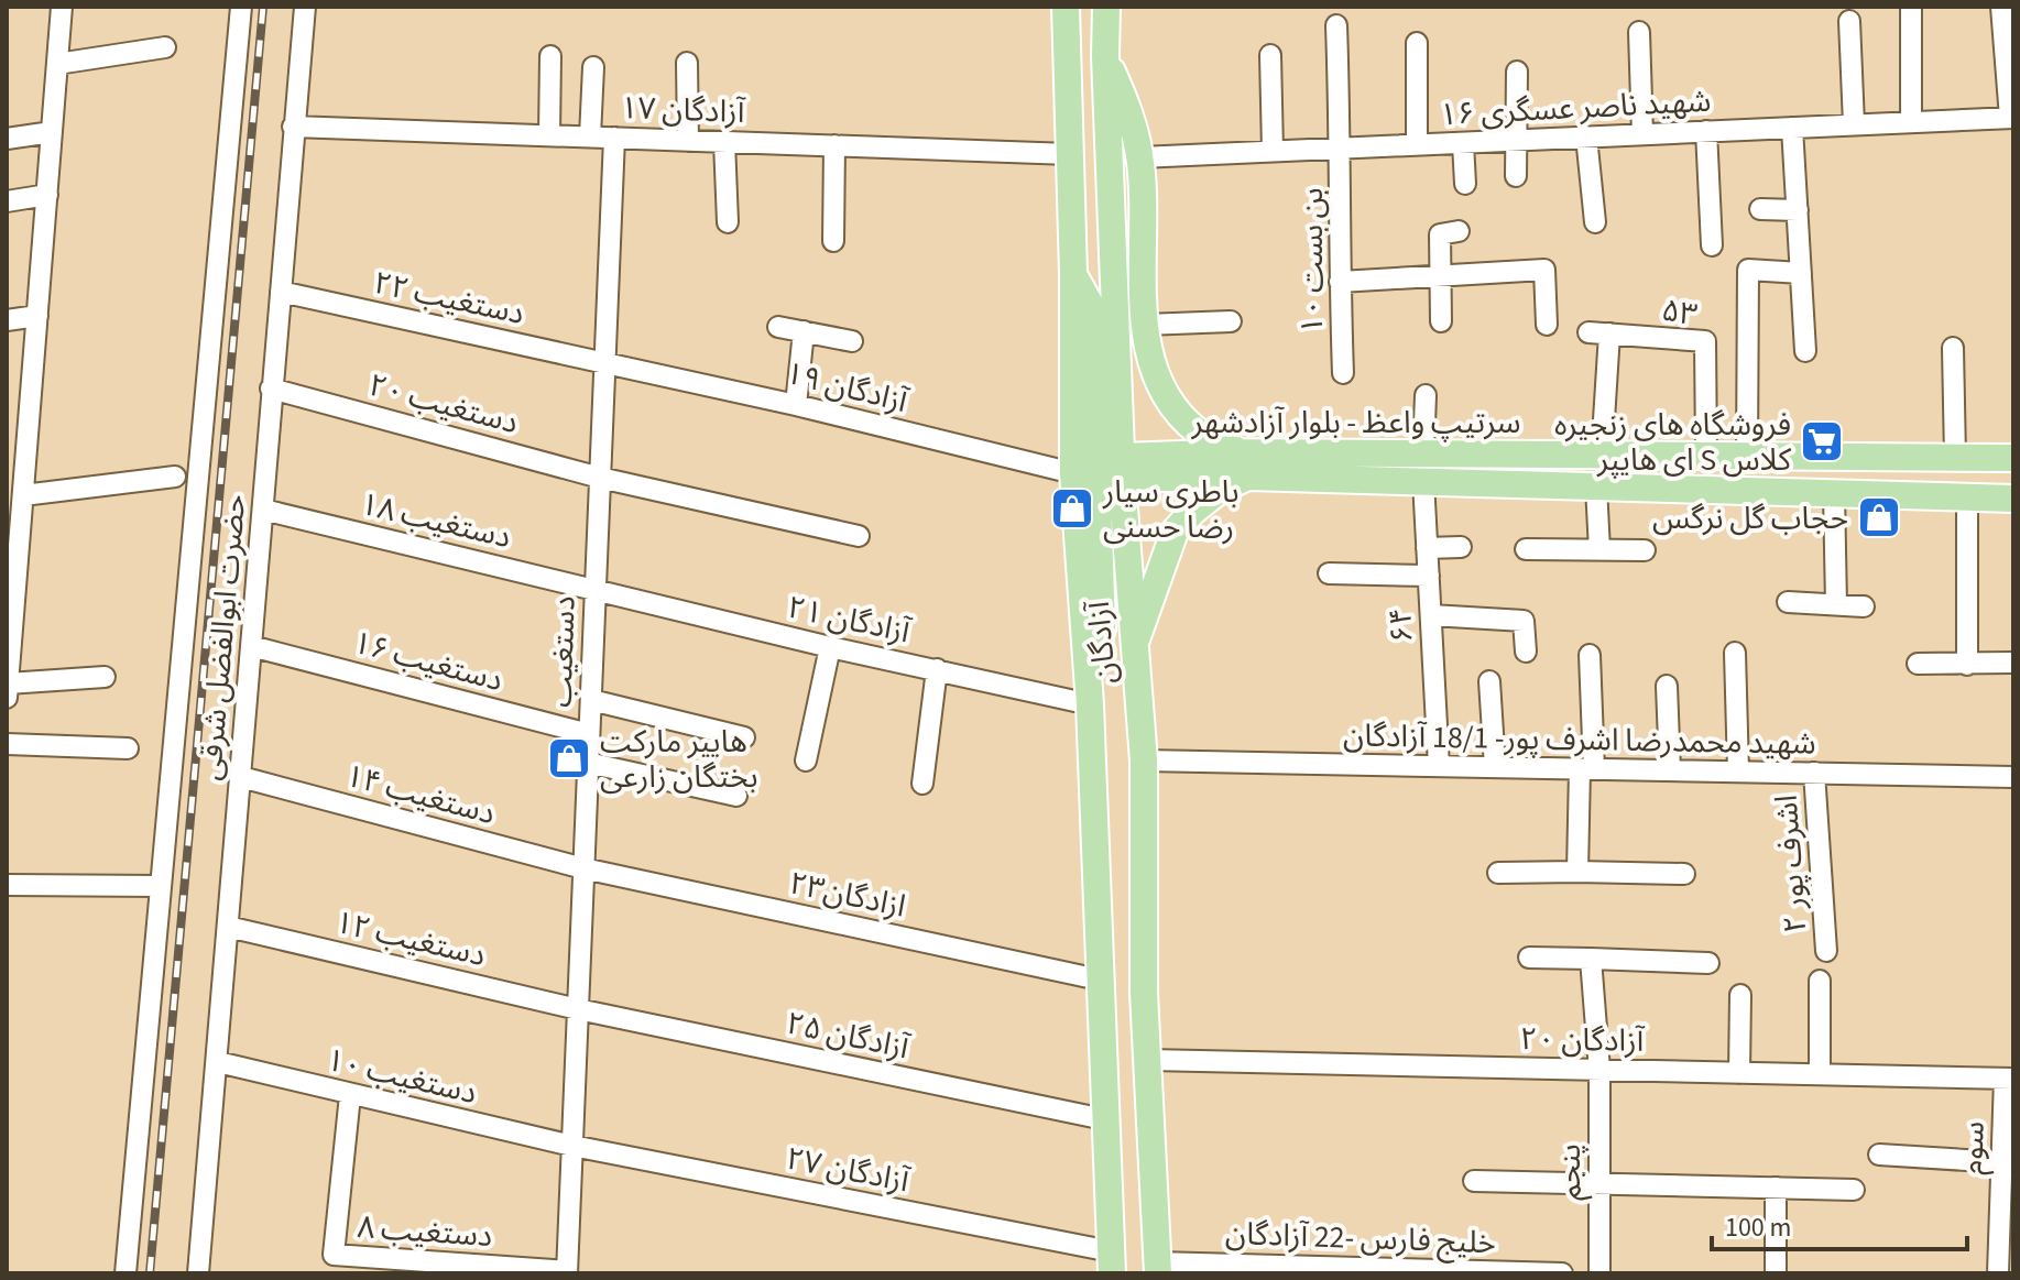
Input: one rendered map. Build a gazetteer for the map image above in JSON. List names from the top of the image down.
{
  "streets": {
    "main road": ["سرتیپ واعظ - بلوار آزادشهر", "آزادگان"],
    "street": [
      "۱۶ شهید ناصر عسگری",
      "۱۷ آزادگان",
      "بن بست ۱۰",
      "دستغیب ۲۲",
      "۵۳",
      "۱۹ آزادگان",
      "دستغیب ۲۰",
      "دستغیب ۱۸",
      "۲۱ آزادگان",
      "۶۴",
      "حضرت ابوالفضل شرقی",
      "دستغیب",
      "دستغیب ۱۶",
      "شهید محمدرضا اشرف پور- 18/1 آزادگان",
      "دستغیب ۱۴",
      "۲ اشرف پور",
      "۲۳ازادگان",
      "دستغیب ۱۲",
      "۲۵ آزادگان",
      "۲۰ آزادگان",
      "دستغیب ۱۰",
      "سوم",
      "۲۷ آزادگان",
      "پنجم",
      "دستغیب ۸",
      "خلیج فارس -22 آزادگان"
    ]
  },
  "crossings": [
    ["۱۶ شهید ناصر عسگری", "بن بست ۱۰"],
    ["۱۷ آزادگان", "حضرت ابوالفضل شرقی"],
    ["۱۷ آزادگان", "آزادگان"],
    ["۱۷ آزادگان", "دستغیب"],
    ["دستغیب ۲۲", "۱۹ آزادگان"],
    ["دستغیب ۲۲", "حضرت ابوالفضل شرقی"],
    ["دستغیب ۲۲", "دستغیب"],
    ["۵۳", "سرتیپ واعظ - بلوار آزادشهر"],
    ["۱۹ آزادگان", "سرتیپ واعظ - بلوار آزادشهر"],
    ["۱۹ آزادگان", "آزادگان"],
    ["۱۹ آزادگان", "دستغیب"],
    ["دستغیب ۲۰", "حضرت ابوالفضل شرقی"],
    ["دستغیب ۲۰", "دستغیب"],
    ["سرتیپ واعظ - بلوار آزادشهر", "۶۴"],
    ["سرتیپ واعظ - بلوار آزادشهر", "آزادگان"],
    ["دستغیب ۱۸", "۲۱ آزادگان"],
    ["دستغیب ۱۸", "حضرت ابوالفضل شرقی"],
    ["دستغیب ۱۸", "دستغیب"],
    ["۲۱ آزادگان", "آزادگان"],
    ["۲۱ آزادگان", "دستغیب"],
    ["۶۴", "شهید محمدرضا اشرف پور- 18/1 آزادگان"],
    ["حضرت ابوالفضل شرقی", "دستغیب ۱۶"],
    ["حضرت ابوالفضل شرقی", "دستغیب ۱۴"],
    ["حضرت ابوالفضل شرقی", "دستغیب ۱۲"],
    ["حضرت ابوالفضل شرقی", "دستغیب ۱۰"],
    ["آزادگان", "شهید محمدرضا اشرف پور- 18/1 آزادگان"],
    ["آزادگان", "۲۳ازادگان"],
    ["آزادگان", "۲۵ آزادگان"],
    ["آزادگان", "۲۰ آزادگان"],
    ["آزادگان", "۲۷ آزادگان"],
    ["آزادگان", "خلیج فارس -22 آزادگان"],
    ["دستغیب", "دستغیب ۱۶"],
    ["دستغیب", "دستغیب ۱۴"],
    ["دستغیب", "۲۳ازادگان"],
    ["دستغیب", "دستغیب ۱۲"],
    ["دستغیب", "۲۵ آزادگان"],
    ["دستغیب", "دستغیب ۱۰"],
    ["دستغیب", "۲۷ آزادگان"],
    ["دستغیب", "دستغیب ۸"],
    ["شهید محمدرضا اشرف پور- 18/1 آزادگان", "۲ اشرف پور"],
    ["دستغیب ۱۴", "۲۳ازادگان"],
    ["دستغیب ۱۲", "۲۵ آزادگان"],
    ["۲۰ آزادگان", "سوم"],
    ["۲۰ آزادگان", "پنجم"],
    ["دستغیب ۱۰", "۲۷ آزادگان"],
    ["دستغیب ۱۰", "دستغیب ۸"]
  ],
  "places": {
    "supermarket": ["فروشگاه های زنجیره ای هایپر S کلاس"],
    "shop": ["باطری سیار رضا حسنی", "حجاب گل نرگس", "هاپیر مارکت بختگان زارعی"]
  },
  "scale_bar": "100 m"
}
